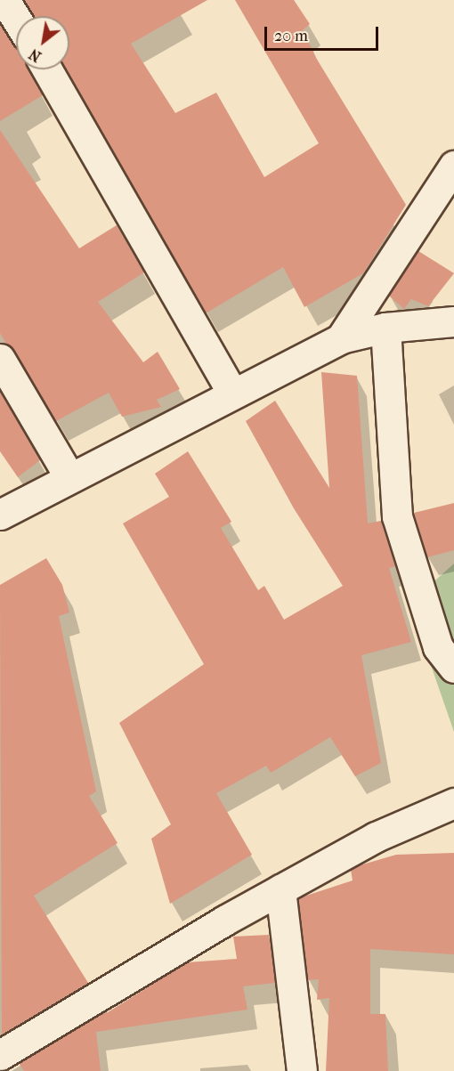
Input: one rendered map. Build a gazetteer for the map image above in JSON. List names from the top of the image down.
{
  "scale_bar": "20 m",
  "north": "bottom left"
}
